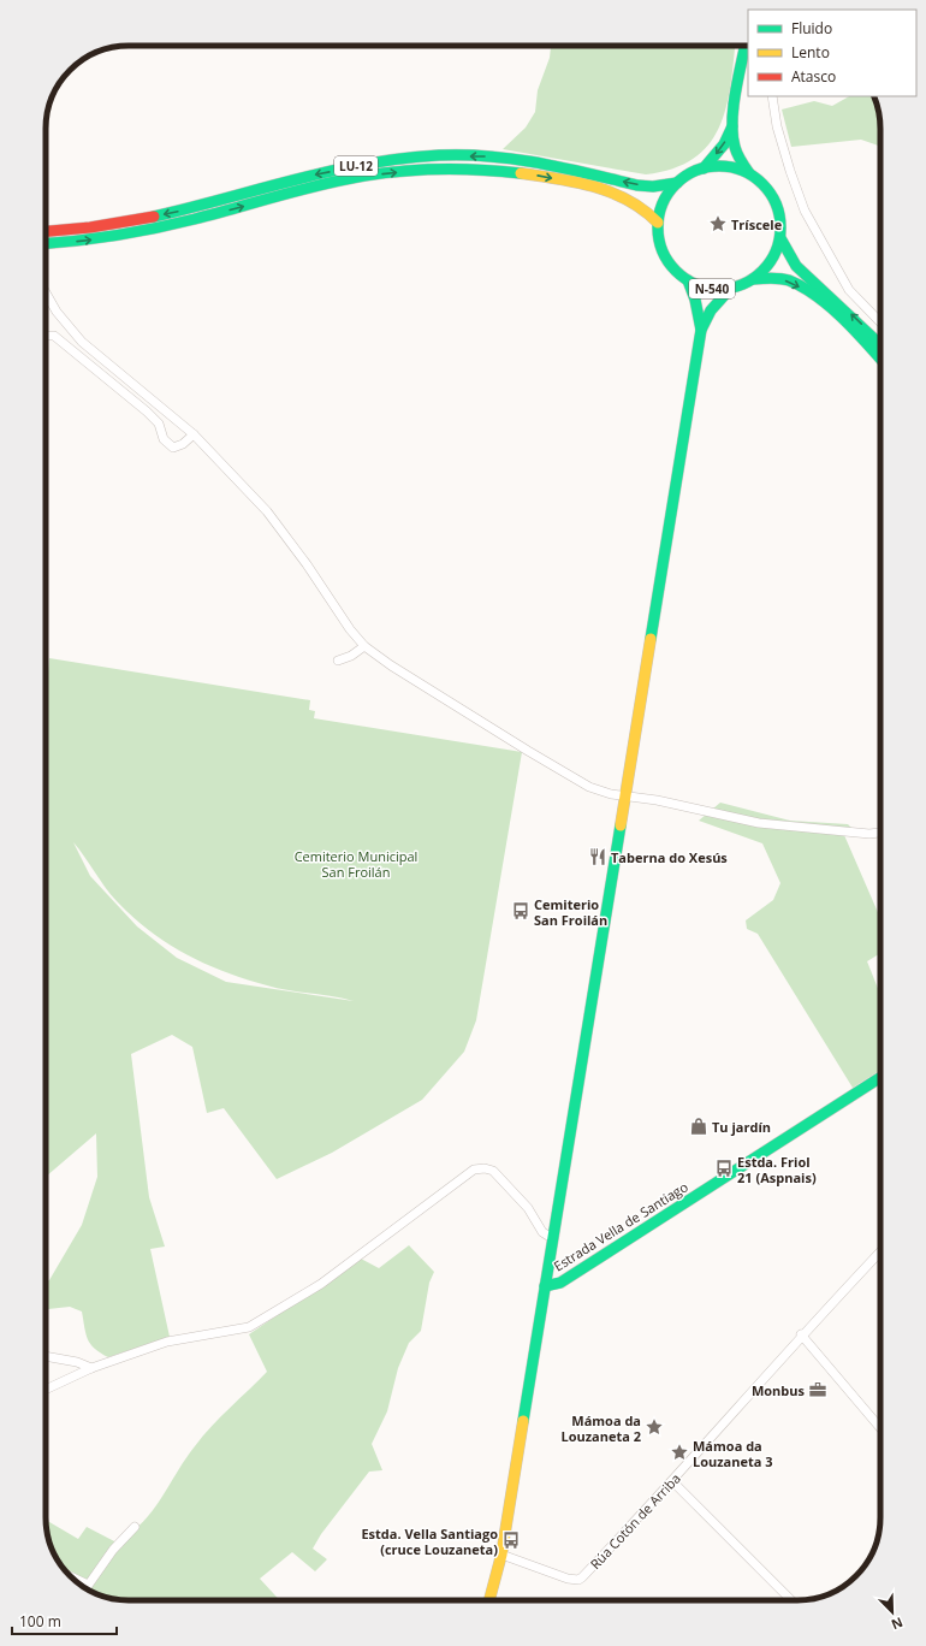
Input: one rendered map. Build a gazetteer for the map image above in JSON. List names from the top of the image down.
{
  "streets": {
    "main road": ["LU-12", "N-540", "Estrada Vella de Santiago"],
    "street": ["Rúa Cotón de Arriba"]
  },
  "crossings": [
    ["LU-12", "N-540"],
    ["Estrada Vella de Santiago", "Rúa Cotón de Arriba"]
  ],
  "parks": ["Cemiterio Municipal San Froilán"],
  "places": {
    "place": ["Tríscele", "Mámoa da Louzaneta 2", "Mámoa da Louzaneta 3"],
    "restaurant": ["Taberna do Xesús"],
    "bus stop": ["Cemiterio San Froilán", "Estda. Friol 21 (Aspnais)", "Estda. Vella Santiago (cruce Louzaneta)"],
    "shop": ["Tu jardín"],
    "office": ["Monbus"]
  },
  "legend": ["Fluido", "Lento", "Atasco"],
  "scale_bar": "100 m",
  "north": "bottom right"
}
